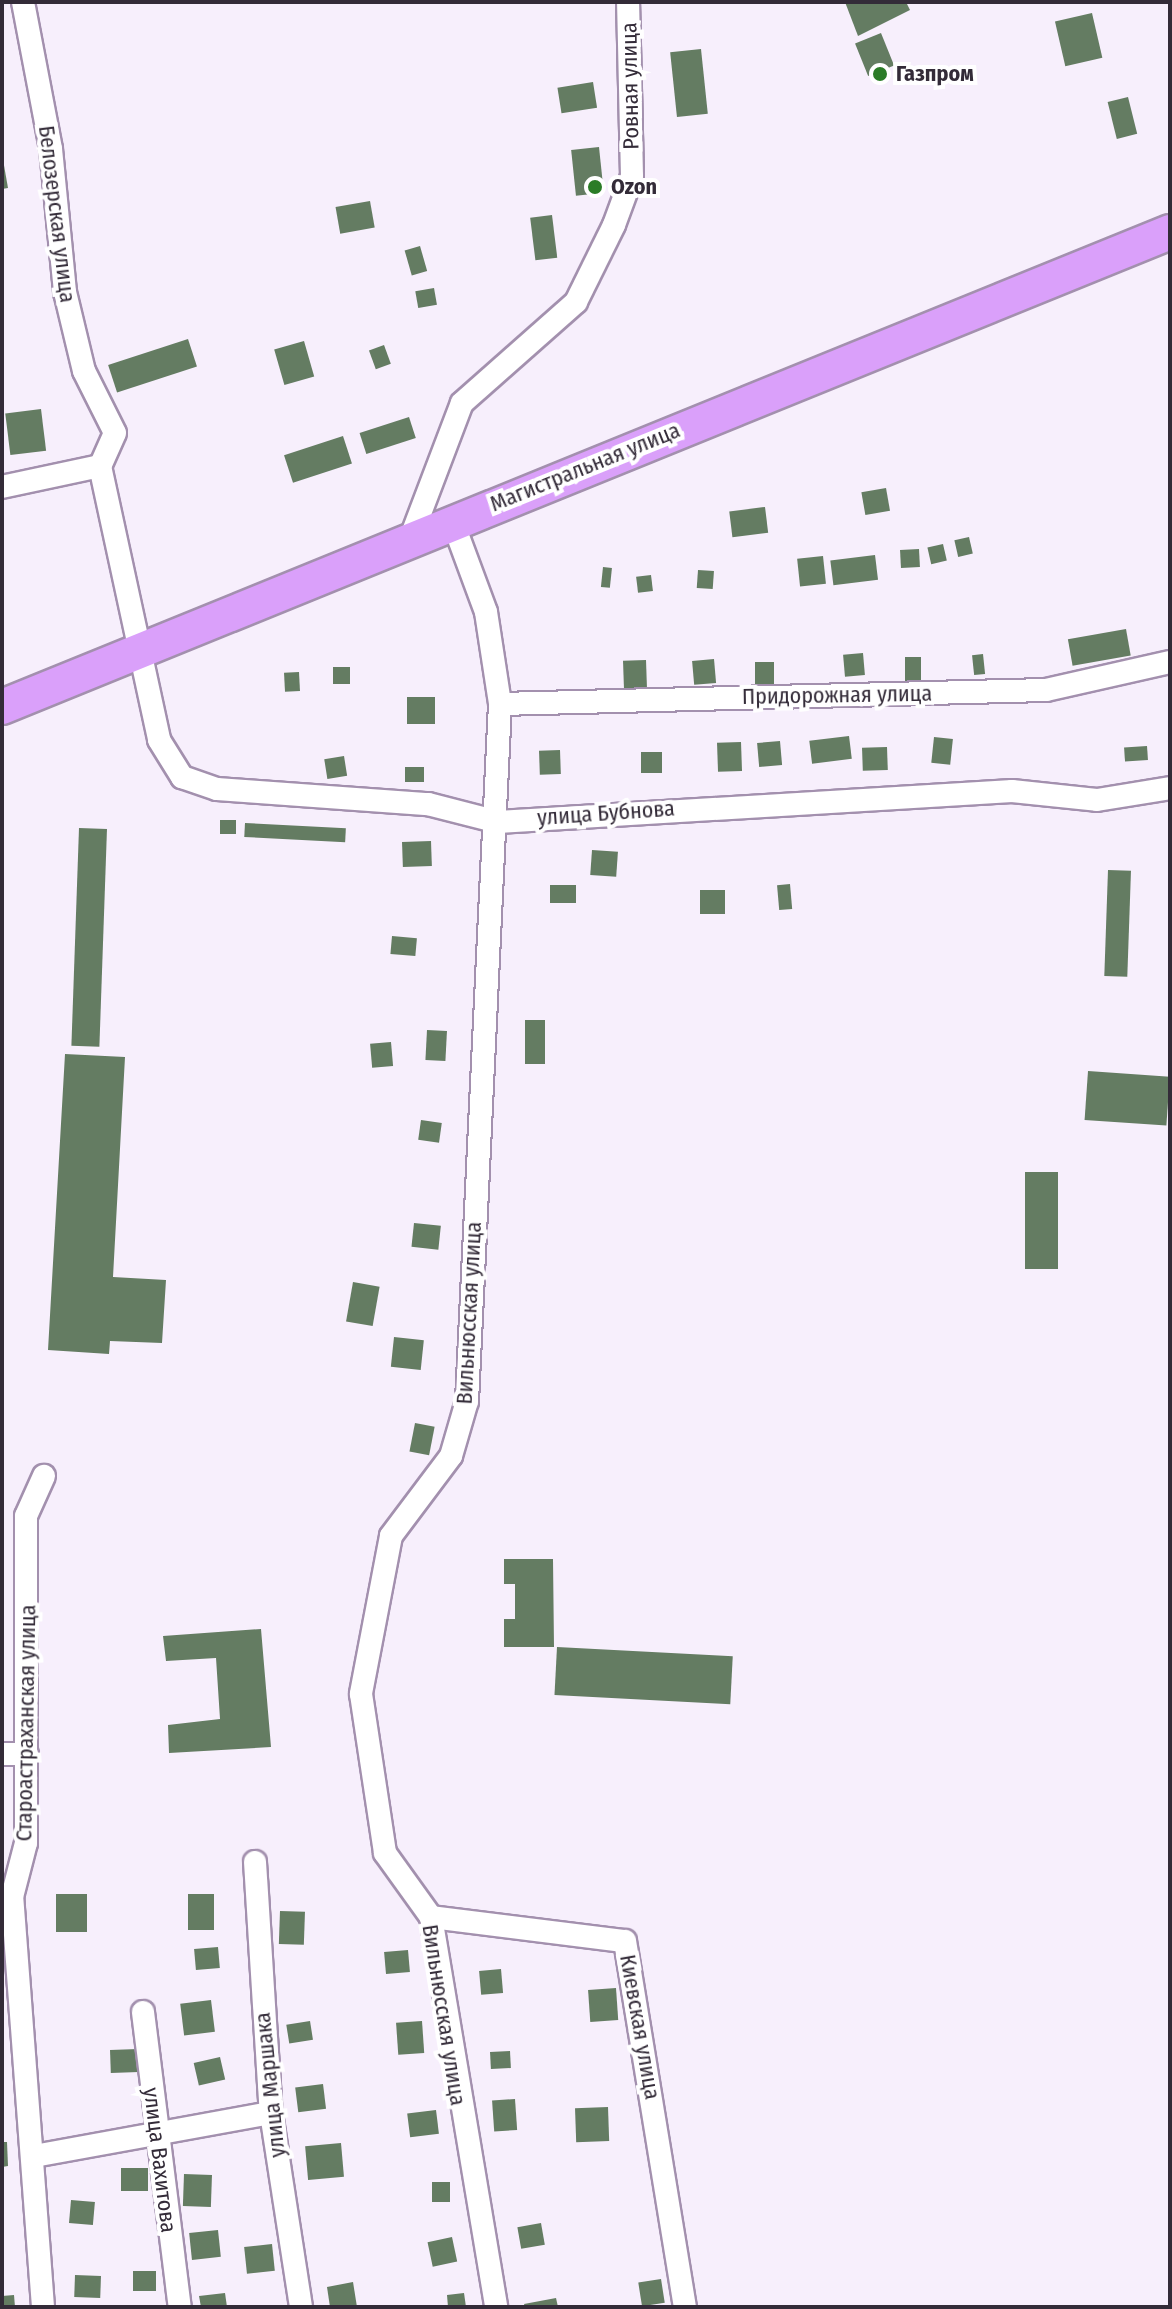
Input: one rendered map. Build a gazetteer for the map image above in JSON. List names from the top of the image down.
{
  "streets": {
    "highway": ["Магистральная улица"],
    "street": [
      "Ровная улица",
      "Белозерская улица",
      "Придорожная улица",
      "улица Бубнова",
      "Вильнюсская улица",
      "Староастраханская улица",
      "Киевская улица",
      "улица Маршака",
      "улица Вахитова"
    ]
  },
  "crossings": [
    ["Ровная улица", "Магистральная улица"],
    ["Магистральная улица", "улица Бубнова"],
    ["Магистральная улица", "Вильнюсская улица"],
    ["Придорожная улица", "Вильнюсская улица"],
    ["улица Бубнова", "Вильнюсская улица"],
    ["Вильнюсская улица", "Киевская улица"]
  ],
  "places": ["Газпром", "Ozon"]
}
